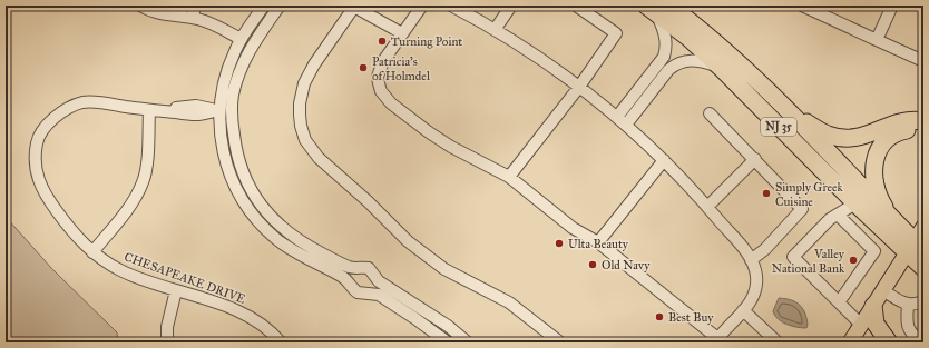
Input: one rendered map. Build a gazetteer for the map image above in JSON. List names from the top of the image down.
{
  "streets": {
    "highway": ["NJ 35"],
    "street": ["CHESAPEAKE DRIVE"]
  },
  "places": [
    "Turning Point",
    "Patricia's of Holmdel",
    "Simply Greek Cuisine",
    "Ulta Beauty",
    "Valley National Bank",
    "Old Navy",
    "Best Buy"
  ]
}
